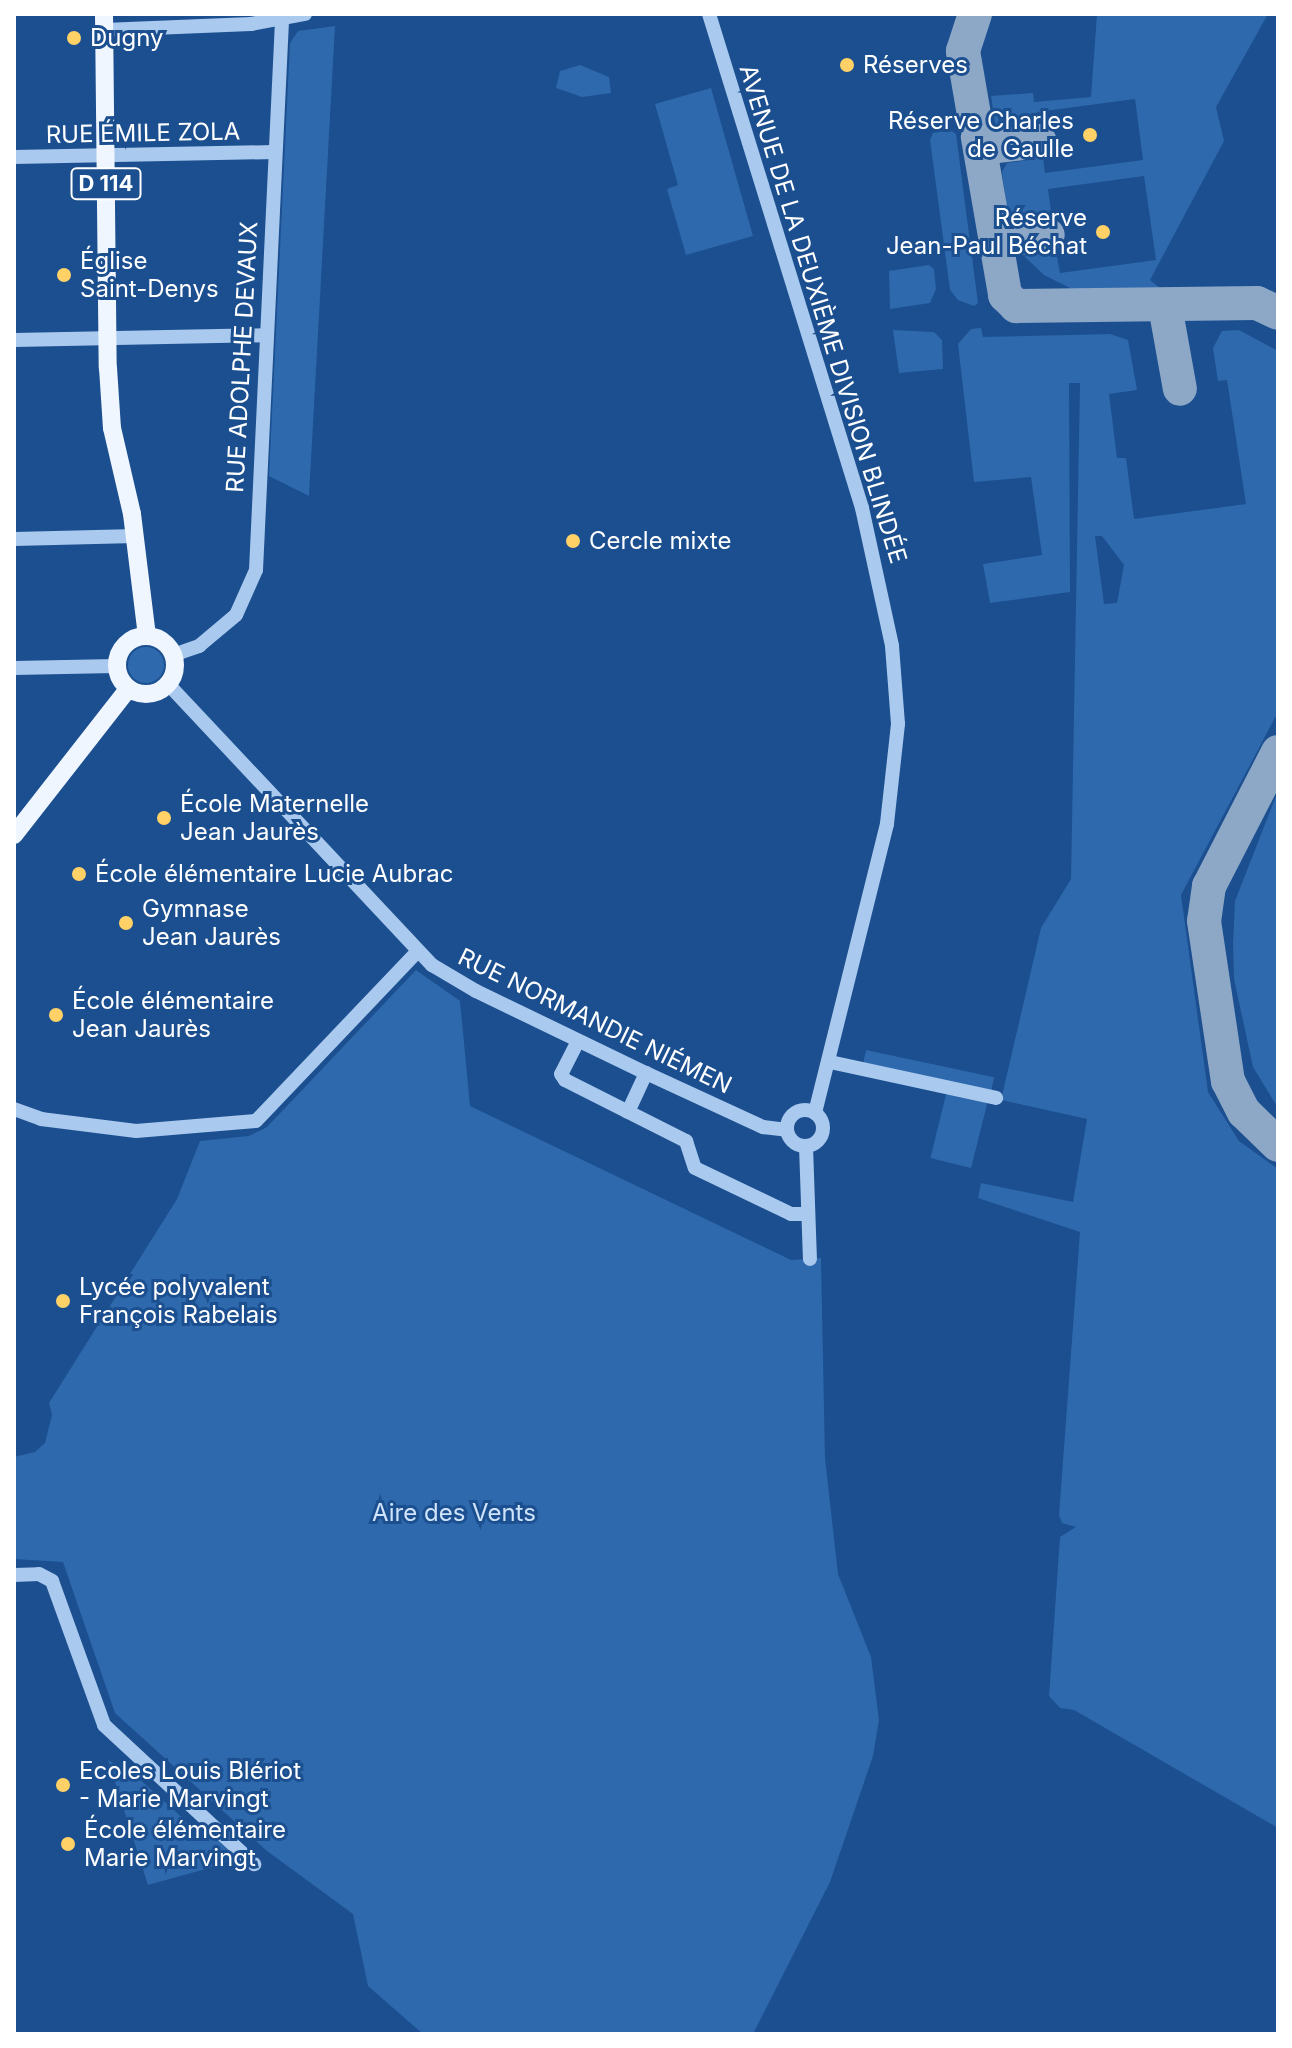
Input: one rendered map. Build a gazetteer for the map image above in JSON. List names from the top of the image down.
{
  "streets": {
    "main road": ["D 114"],
    "street": [
      "RUE ÉMILE ZOLA",
      "AVENUE DE LA DEUXIÈME DIVISION BLINDÉE",
      "RUE ADOLPHE DEVAUX",
      "RUE NORMANDIE NIÉMEN"
    ]
  },
  "crossings": [
    ["RUE ÉMILE ZOLA", "D 114"],
    ["RUE ÉMILE ZOLA", "RUE ADOLPHE DEVAUX"],
    ["D 114", "RUE ADOLPHE DEVAUX"],
    ["D 114", "RUE NORMANDIE NIÉMEN"],
    ["AVENUE DE LA DEUXIÈME DIVISION BLINDÉE", "RUE NORMANDIE NIÉMEN"],
    ["RUE ADOLPHE DEVAUX", "RUE NORMANDIE NIÉMEN"]
  ],
  "parks": ["Aire des Vents"],
  "places": [
    "Dugny",
    "Réserves",
    "Réserve Charles de Gaulle",
    "Réserve Jean-Paul Béchat",
    "Église Saint-Denys",
    "Cercle mixte",
    "École Maternelle Jean Jaurès",
    "École élémentaire Lucie Aubrac",
    "Gymnase Jean Jaurès",
    "École élémentaire Jean Jaurès",
    "Lycée polyvalent François Rabelais",
    "Ecoles Louis Blériot - Marie Marvingt",
    "École élémentaire Marie Marvingt"
  ]
}
